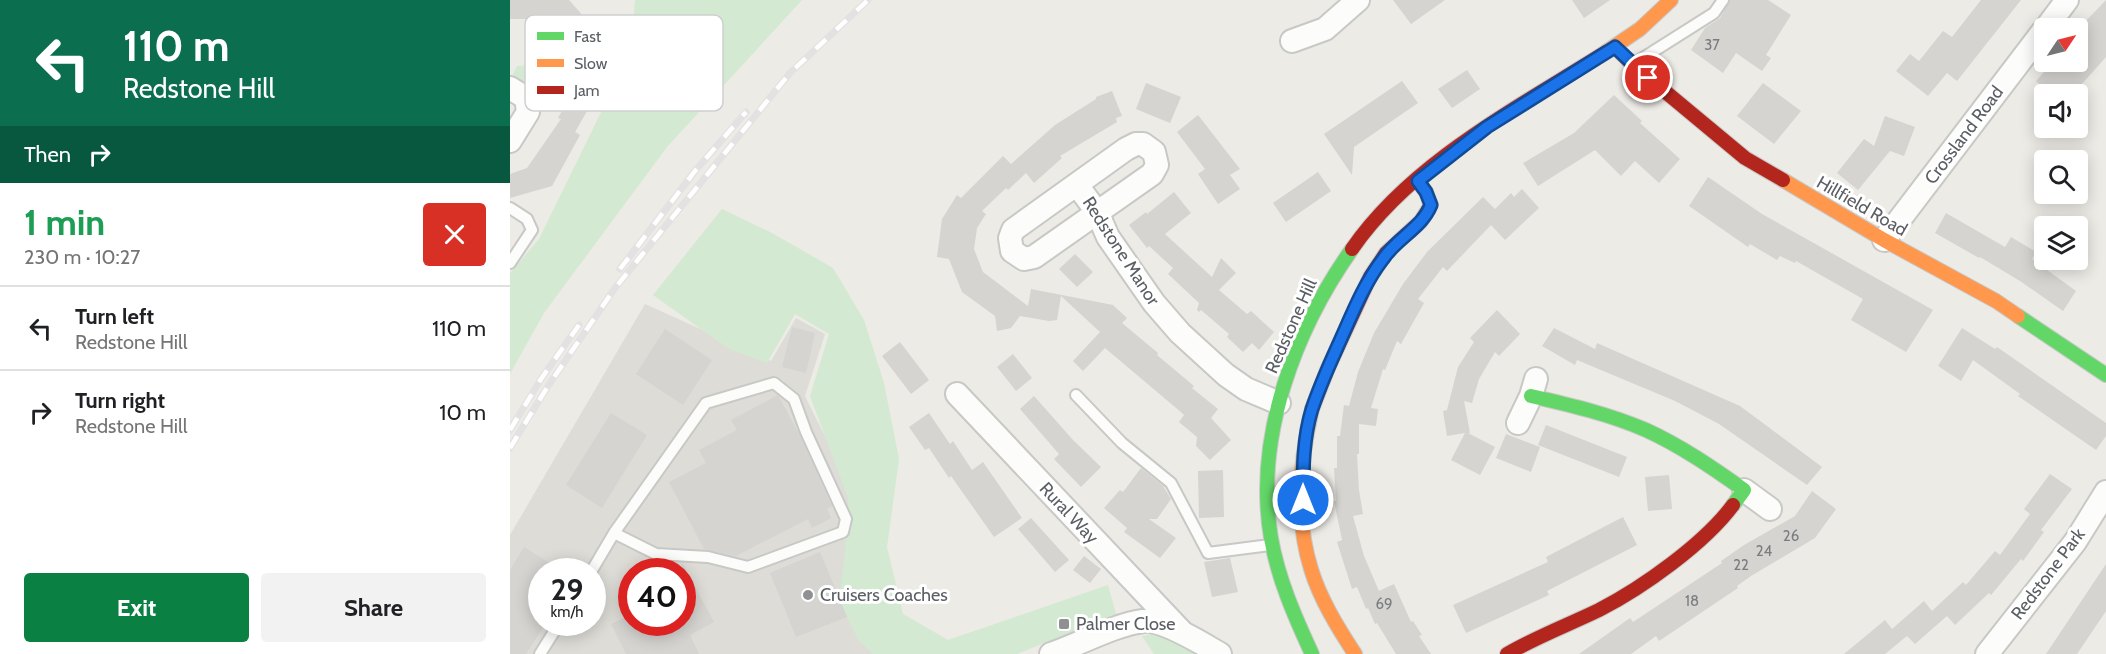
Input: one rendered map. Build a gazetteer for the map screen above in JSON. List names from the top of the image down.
{
  "streets": {
    "street": [
      "Crossland Road",
      "Hillfield Road",
      "Redstone Manor",
      "Redstone Hill",
      "Rural Way",
      "Redstone Park"
    ]
  },
  "crossings": [
    ["Crossland Road", "Hillfield Road"],
    ["Hillfield Road", "Redstone Hill"],
    ["Redstone Manor", "Redstone Hill"]
  ],
  "places": {
    "other": ["Cruisers Coaches"],
    "transit": ["Palmer Close"]
  },
  "house_numbers": [
    "37",
    "26",
    "24",
    "22",
    "18",
    "69"
  ],
  "legend": ["Fast", "Slow", "Jam"],
  "north": "top right",
  "page": {
    "turn": ["110 m", "Redstone Hill"],
    "then": "Then",
    "heading": ["1 min", "230 m · 10:27"],
    "list": [
      {
        "name": "Turn left",
        "note": "Redstone Hill",
        "value": "110 m"
      },
      {
        "name": "Turn right",
        "note": "Redstone Hill",
        "value": "10 m"
      }
    ],
    "speed": "29 km/h",
    "limit": "40",
    "buttons": ["Exit", "Share"]
  }
}
